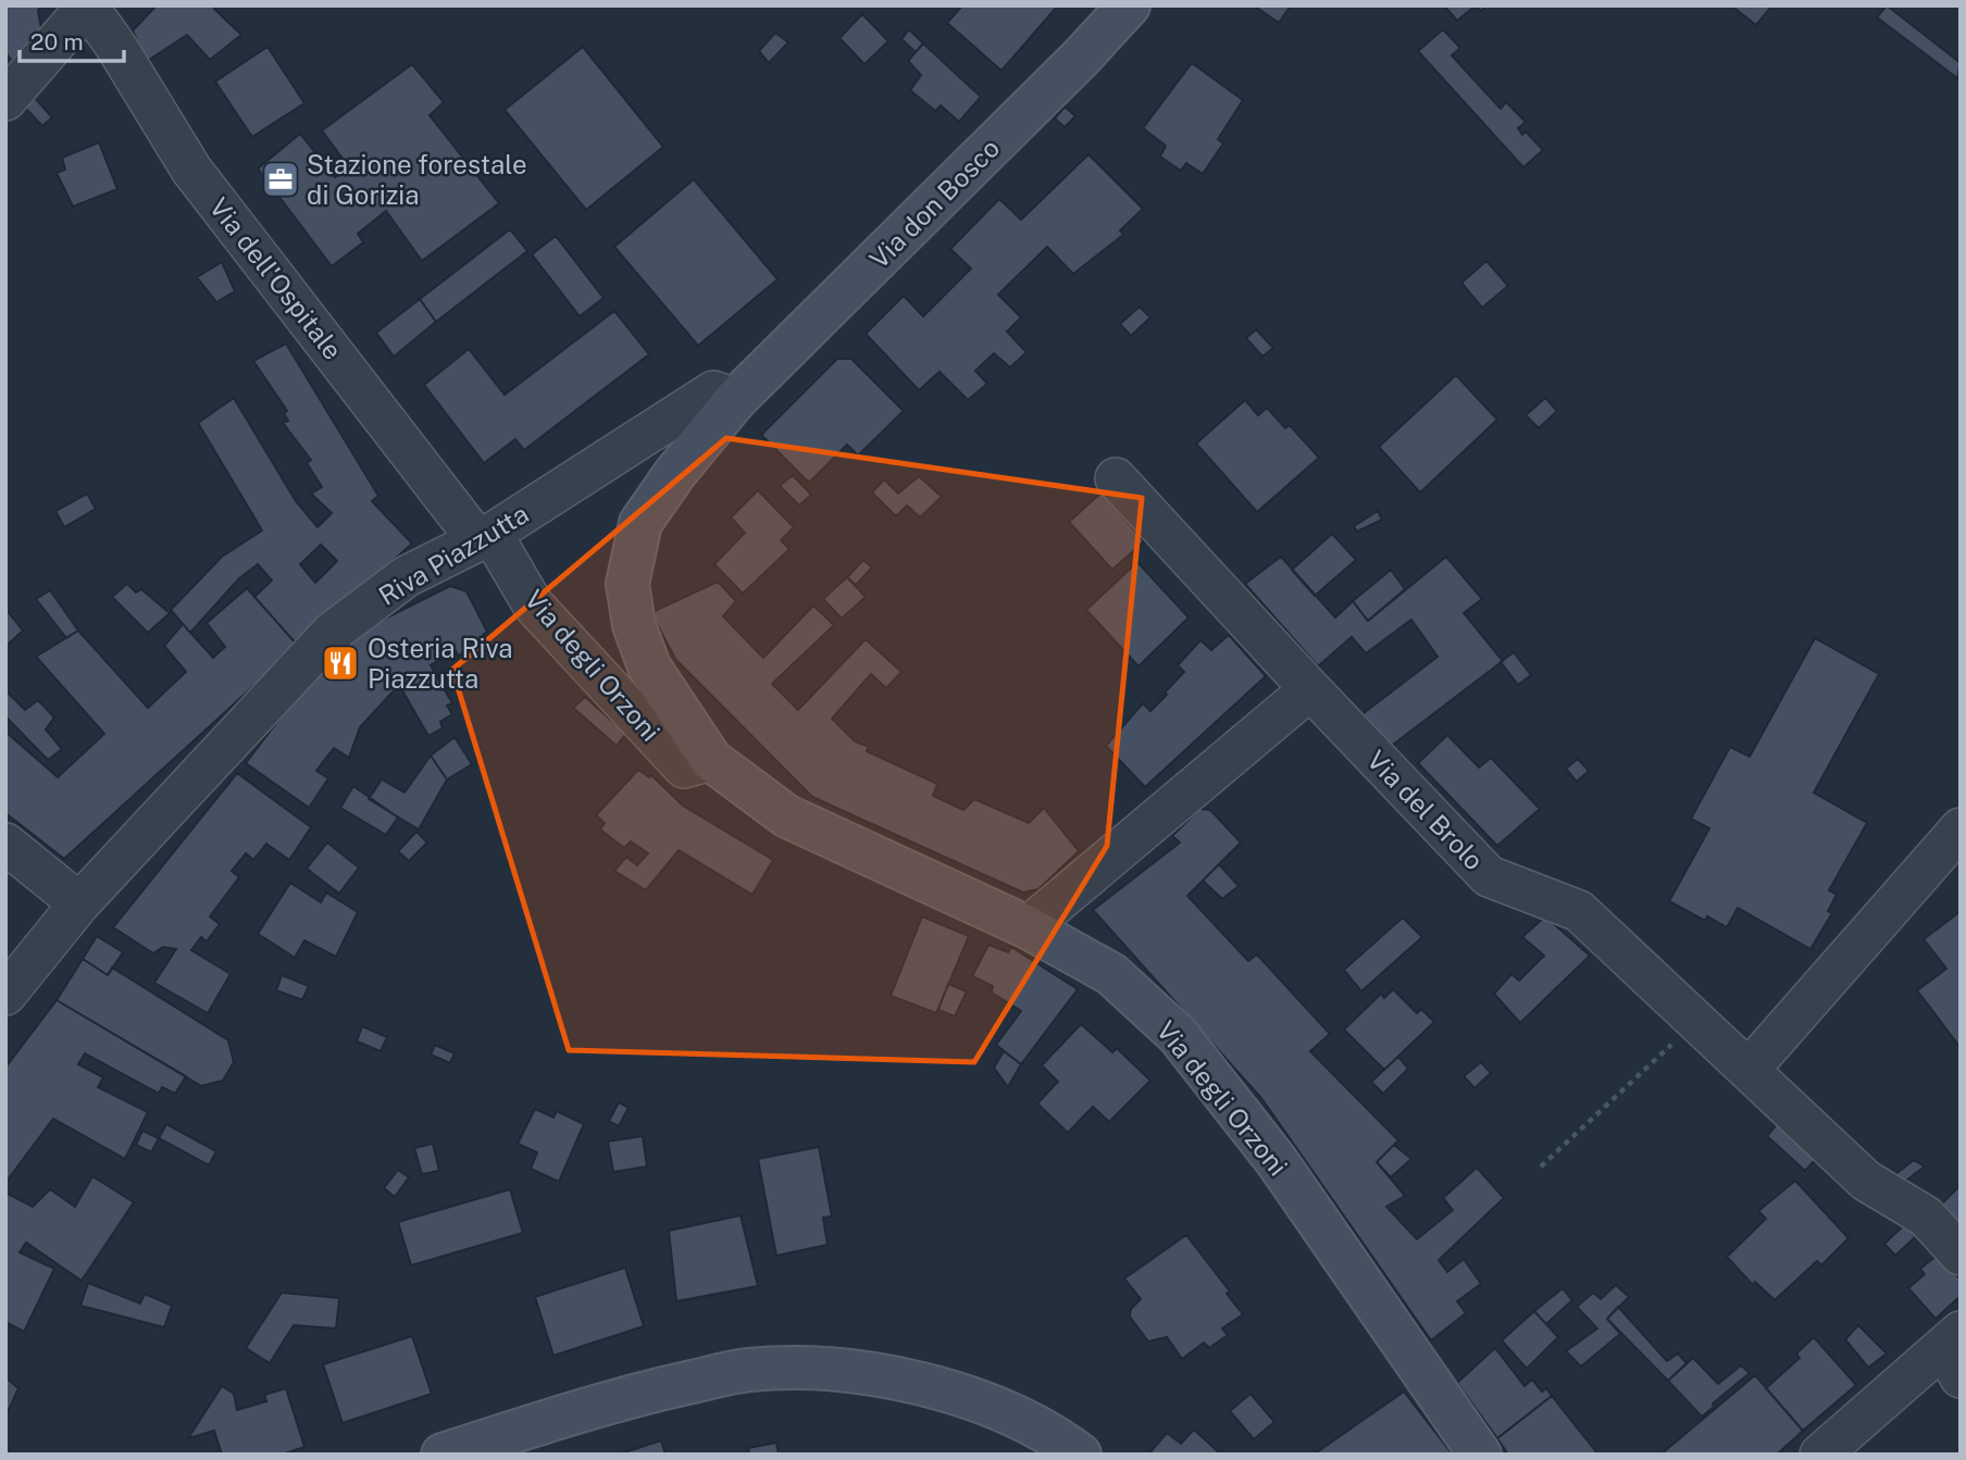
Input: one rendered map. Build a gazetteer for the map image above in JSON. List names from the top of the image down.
{
  "streets": {
    "street": [
      "Via don Bosco",
      "Via dell'Ospitale",
      "Riva Piazzutta",
      "Via degli Orzoni",
      "Via del Brolo"
    ]
  },
  "crossings": [
    ["Via don Bosco", "Riva Piazzutta"],
    ["Via don Bosco", "Via degli Orzoni"],
    ["Via dell'Ospitale", "Riva Piazzutta"],
    ["Via dell'Ospitale", "Via degli Orzoni"],
    ["Riva Piazzutta", "Via degli Orzoni"]
  ],
  "places": {
    "office": ["Stazione forestale di Gorizia"],
    "restaurant": ["Osteria Riva Piazzutta"]
  },
  "scale_bar": "20 m"
}
